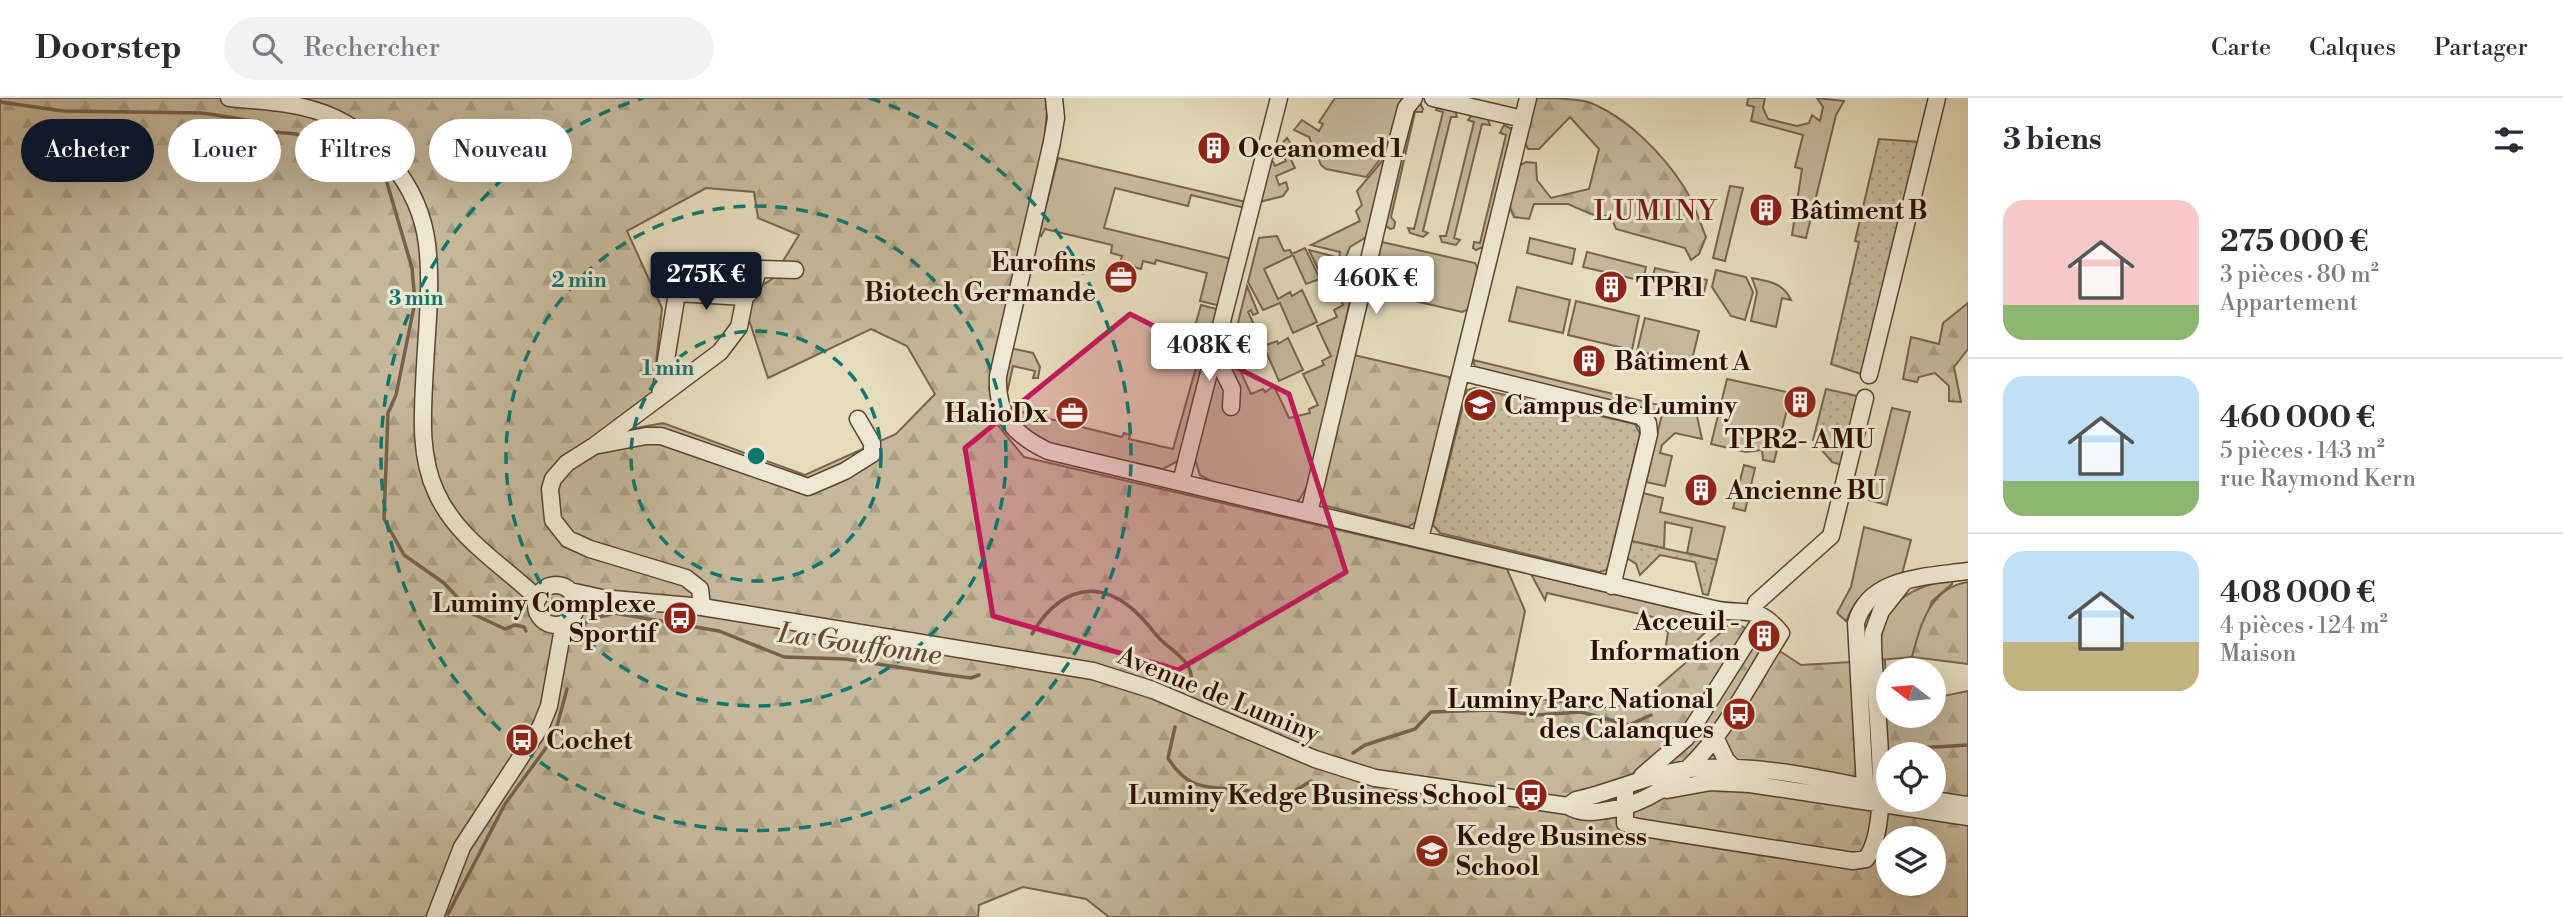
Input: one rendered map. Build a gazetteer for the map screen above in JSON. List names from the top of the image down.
{
  "streets": {
    "street": ["Avenue de Luminy"]
  },
  "districts": ["LUMINY"],
  "water": ["La Gouffonne"],
  "places": {
    "building": [
      "Oceanomed 1",
      "Bâtiment B",
      "TPR1",
      "Bâtiment A",
      "TPR2- AMU",
      "Ancienne BU",
      "Acceuil - Information"
    ],
    "office": ["Eurofins Biotech Germande", "HalioDx"],
    "school or university": ["Campus de Luminy", "Kedge Business School"],
    "bus stop": [
      "Luminy Complexe Sportif",
      "Luminy Parc National des Calanques",
      "Cochet",
      "Luminy Kedge Business School"
    ]
  },
  "north": "left",
  "page": {
    "header": "Doorstep",
    "search": "Rechercher",
    "nav": ["Carte", "Calques", "Partager"],
    "heading": "3 biens",
    "chip": [
      "Acheter",
      "Louer",
      "Filtres",
      "Nouveau"
    ],
    "list": [
      {
        "name": "275 000 €",
        "note": "3 pièces · 80 m² · Appartement"
      },
      {
        "name": "460 000 €",
        "note": "5 pièces · 143 m² · rue Raymond Kern"
      },
      {
        "name": "408 000 €",
        "note": "4 pièces · 124 m² · Maison"
      }
    ],
    "price": ["275K €", "460K €", "408K €"]
  },
  "rings": ["2 min", "3 min", "1 min"]
}
